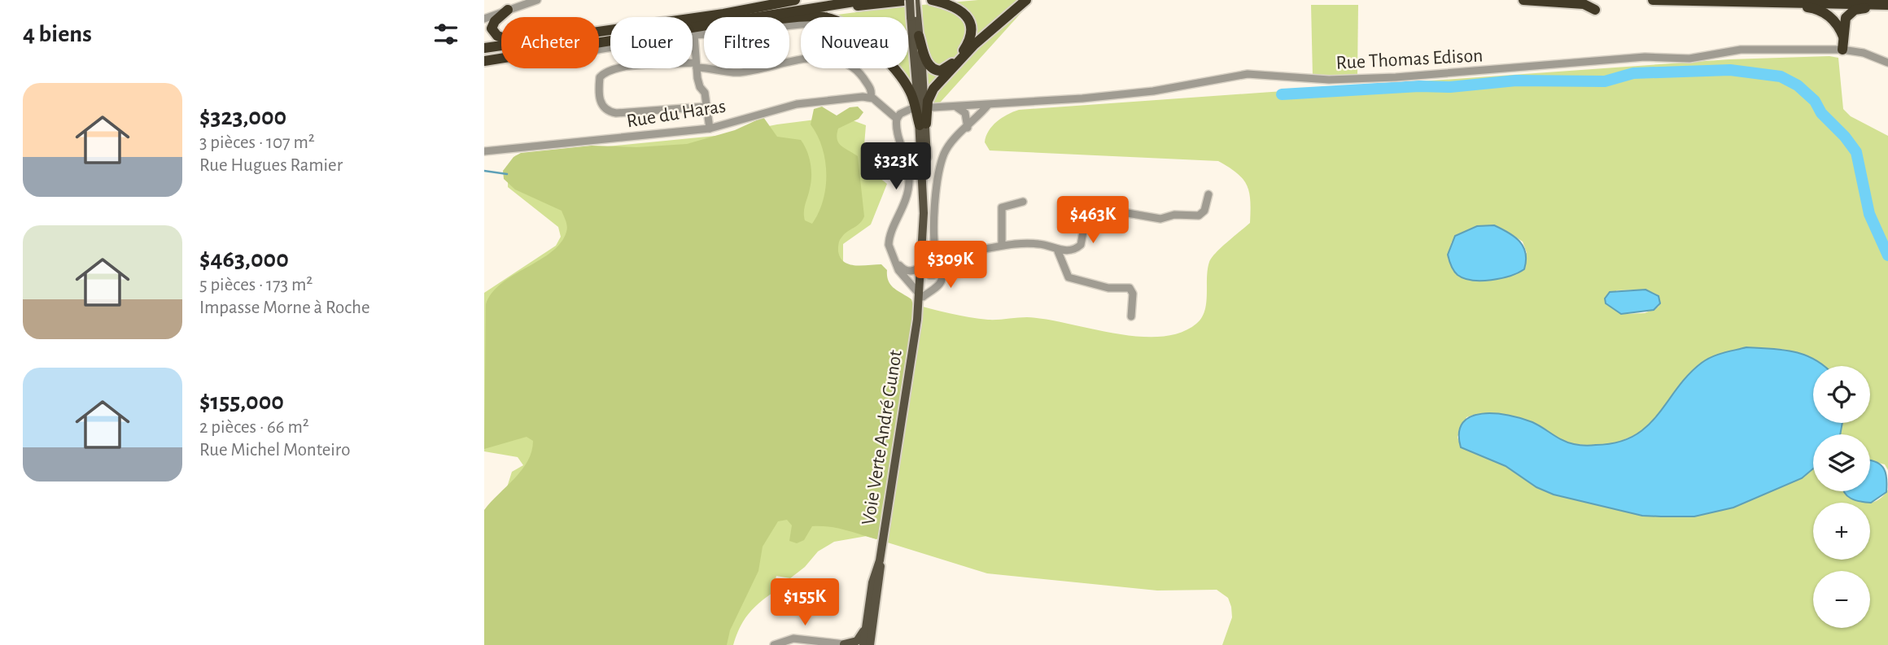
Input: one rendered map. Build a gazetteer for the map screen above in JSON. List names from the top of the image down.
{
  "streets": {
    "main road": ["Voie Verte André Gunot"],
    "street": ["Rue Thomas Edison", "Rue du Haras"]
  },
  "page": {
    "heading": "4 biens",
    "chip": [
      "Acheter",
      "Louer",
      "Filtres",
      "Nouveau"
    ],
    "list": [
      {
        "name": "$323,000",
        "note": "3 pièces · 107 m² · Rue Hugues Ramier"
      },
      {
        "name": "$463,000",
        "note": "5 pièces · 173 m² · Impasse Morne à Roche"
      },
      {
        "name": "$155,000",
        "note": "2 pièces · 66 m² · Rue Michel Monteiro"
      }
    ],
    "price": [
      "$323K",
      "$463K",
      "$309K",
      "$155K"
    ],
    "map_buttons": ["+", "−"]
  }
}
